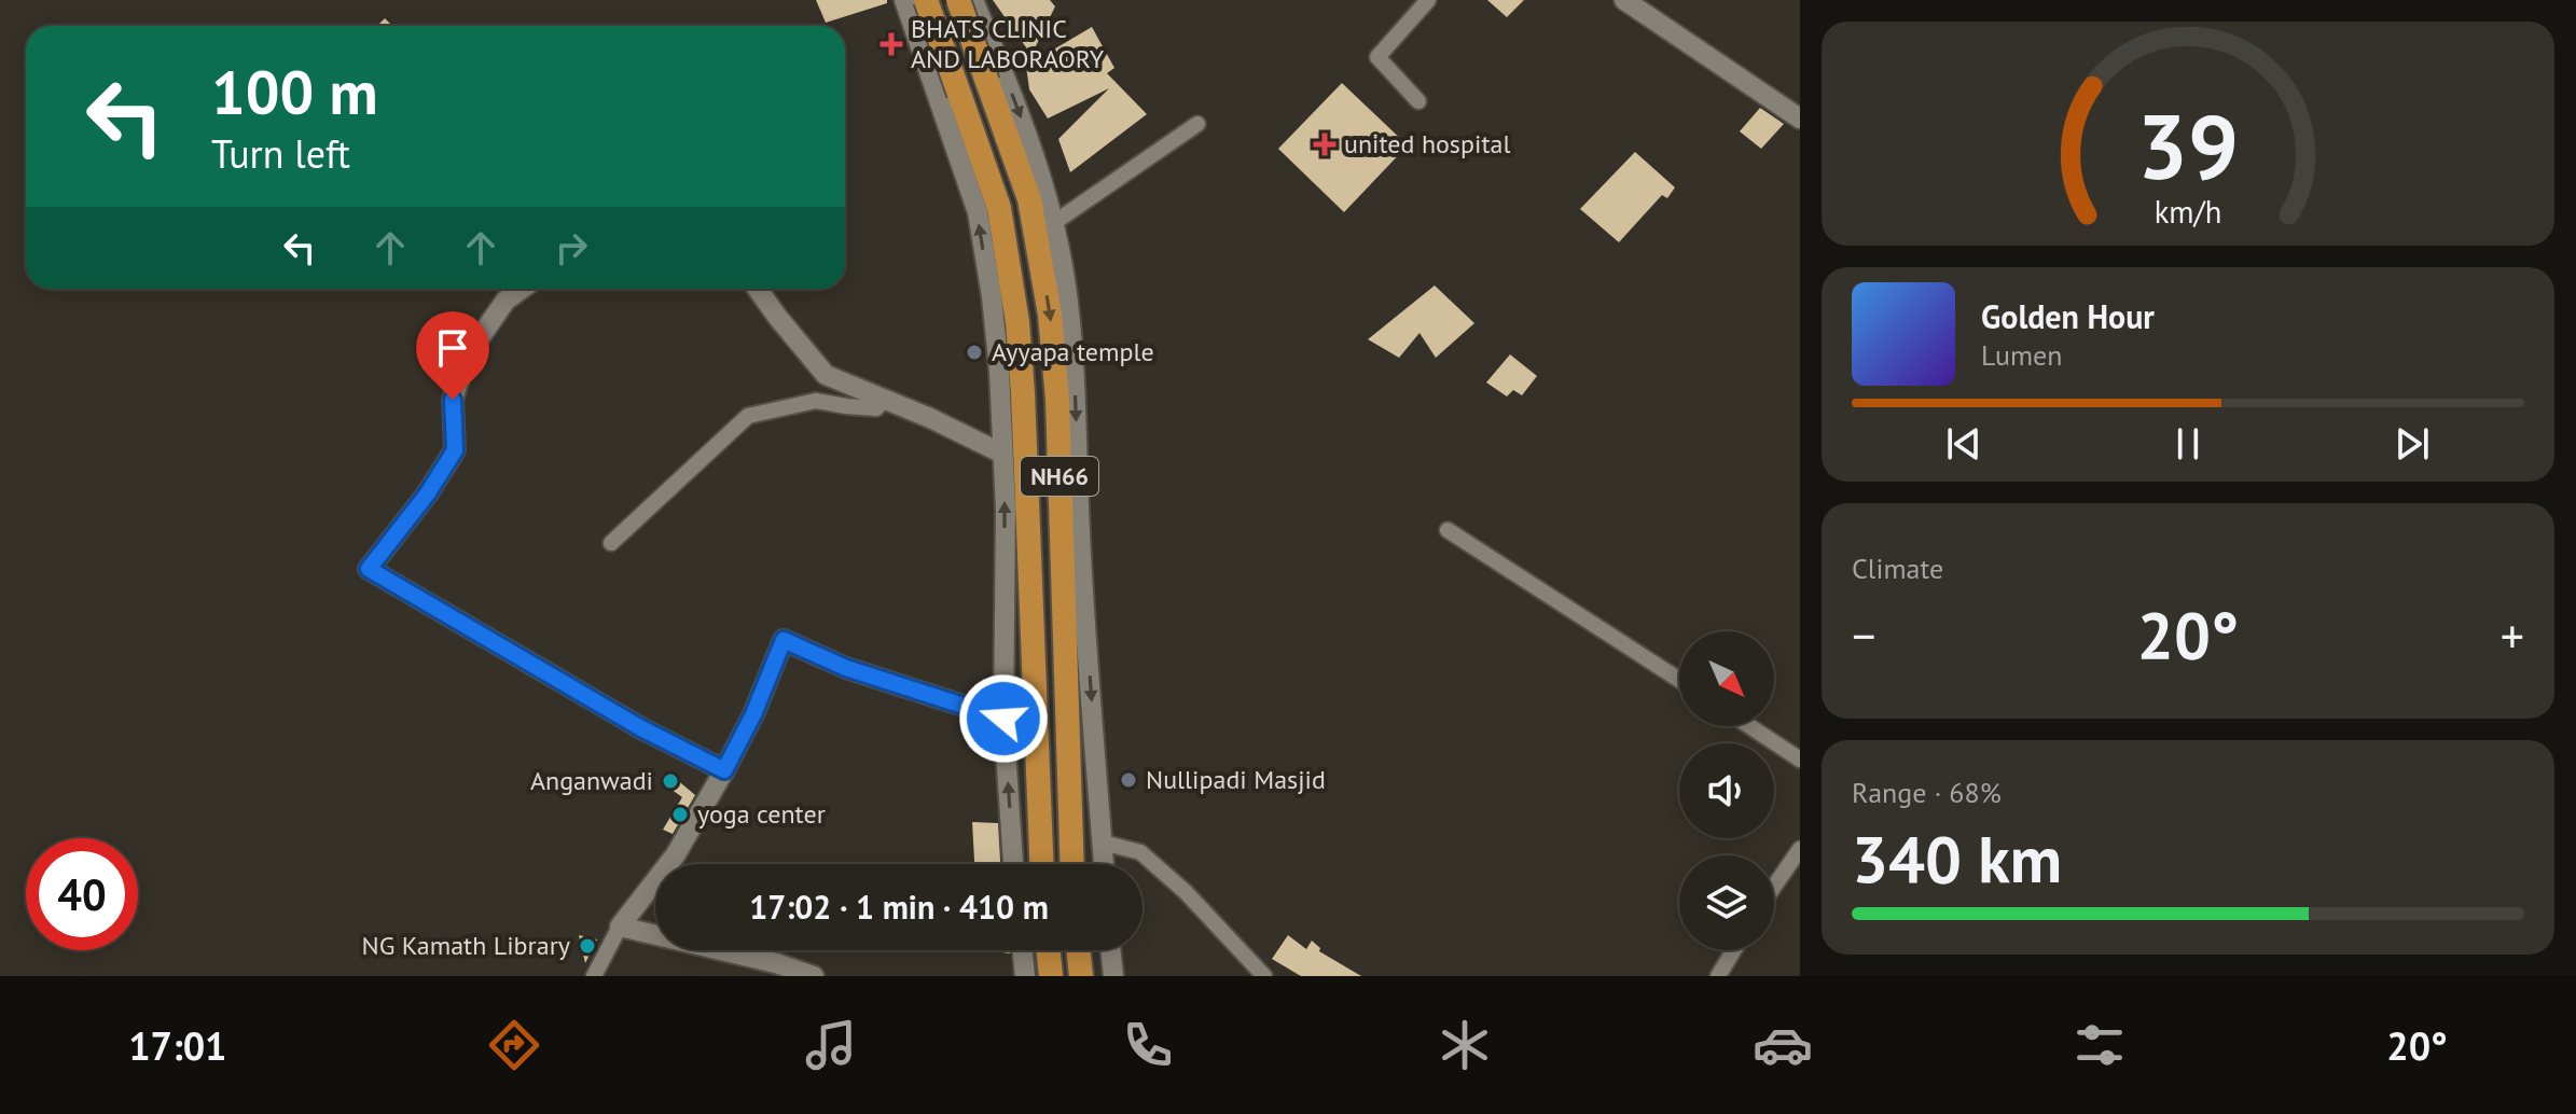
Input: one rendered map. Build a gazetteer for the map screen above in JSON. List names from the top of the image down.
{
  "streets": {
    "highway": ["NH66"]
  },
  "places": {
    "health": ["BHATS CLINIC AND LABORAORY", "united hospital"],
    "other": [
      "Ayyapa temple",
      "Nullipadi Masjid",
      "Anganwadi",
      "yoga center",
      "NG Kamath Library"
    ]
  },
  "north": "bottom right",
  "page": {
    "turn": ["100 m", "Turn left"],
    "song": ["Golden Hour", "Lumen"],
    "tile": [
      "Climate",
      ["Range · 68%", "340 km"]
    ],
    "heat": ["−", "20°", "+"],
    "limit": "40",
    "trip": "17:02 · 1 min · 410 m",
    "tabs": ["17:01", "20°"],
    "gauge": ["39", "km/h"]
  }
}
